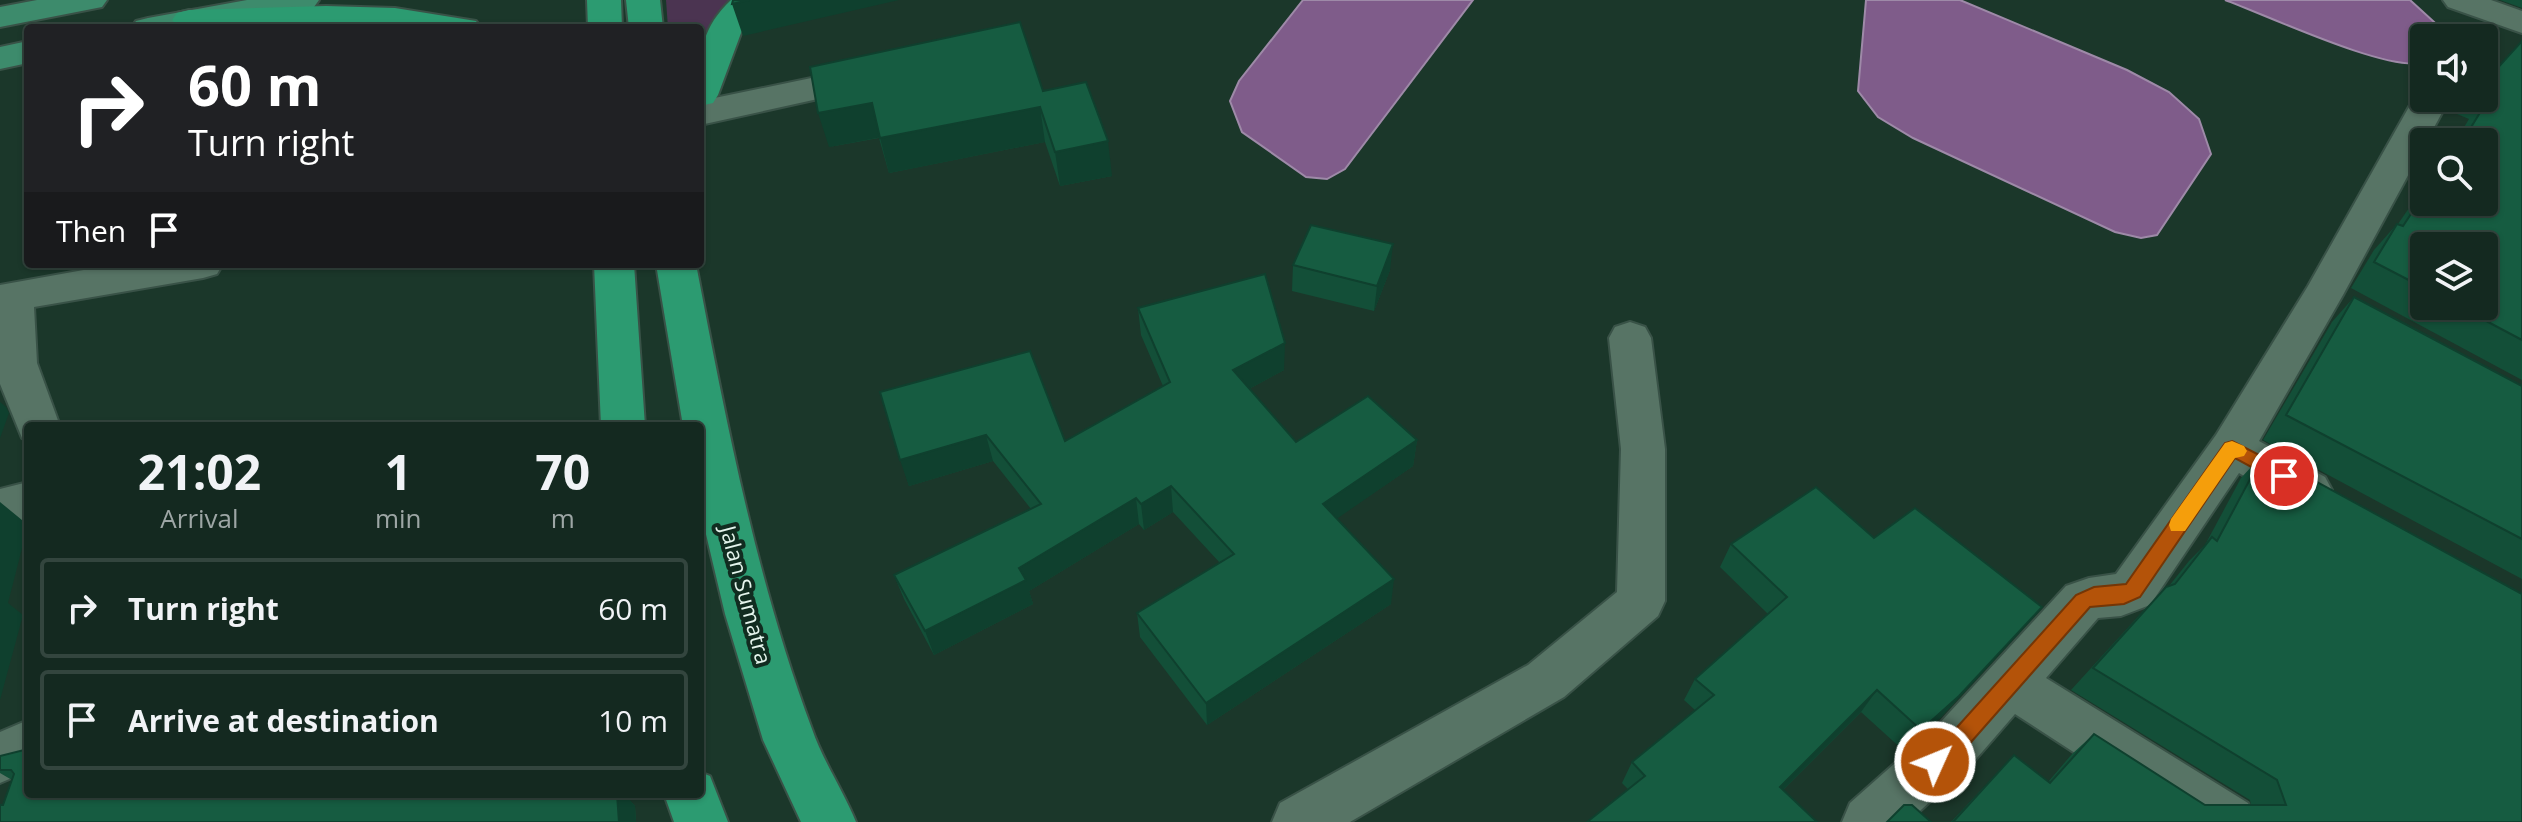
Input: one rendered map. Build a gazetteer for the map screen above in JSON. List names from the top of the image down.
{
  "streets": {
    "highway": ["Jalan Sumatra"]
  },
  "page": {
    "turn": ["60 m", "Turn right"],
    "then": "Then",
    "eta": [
      "21:02",
      "Arrival",
      "1",
      "min",
      "70",
      "m"
    ],
    "list": [
      {
        "name": "Turn right",
        "value": "60 m"
      },
      {
        "name": "Arrive at destination",
        "value": "10 m"
      }
    ]
  }
}
